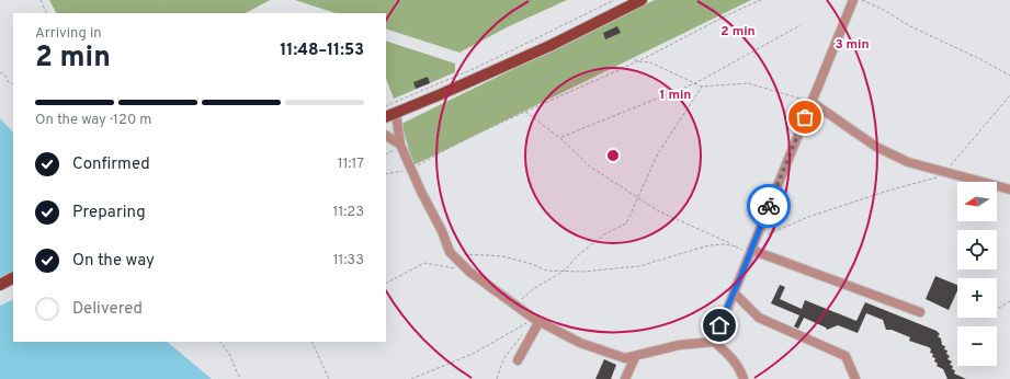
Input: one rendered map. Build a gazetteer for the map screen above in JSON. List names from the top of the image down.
{
  "north": "left",
  "page": {
    "heading": ["2 min", "Arriving in", "11:48–11:53"],
    "bar": "On the way · 120 m",
    "list": [
      ["Confirmed", "11:17"],
      ["Preparing", "11:23"],
      ["On the way", "11:33"],
      "Delivered"
    ],
    "map_buttons": ["+", "−"]
  },
  "rings": ["2 min", "3 min", "1 min"]
}
